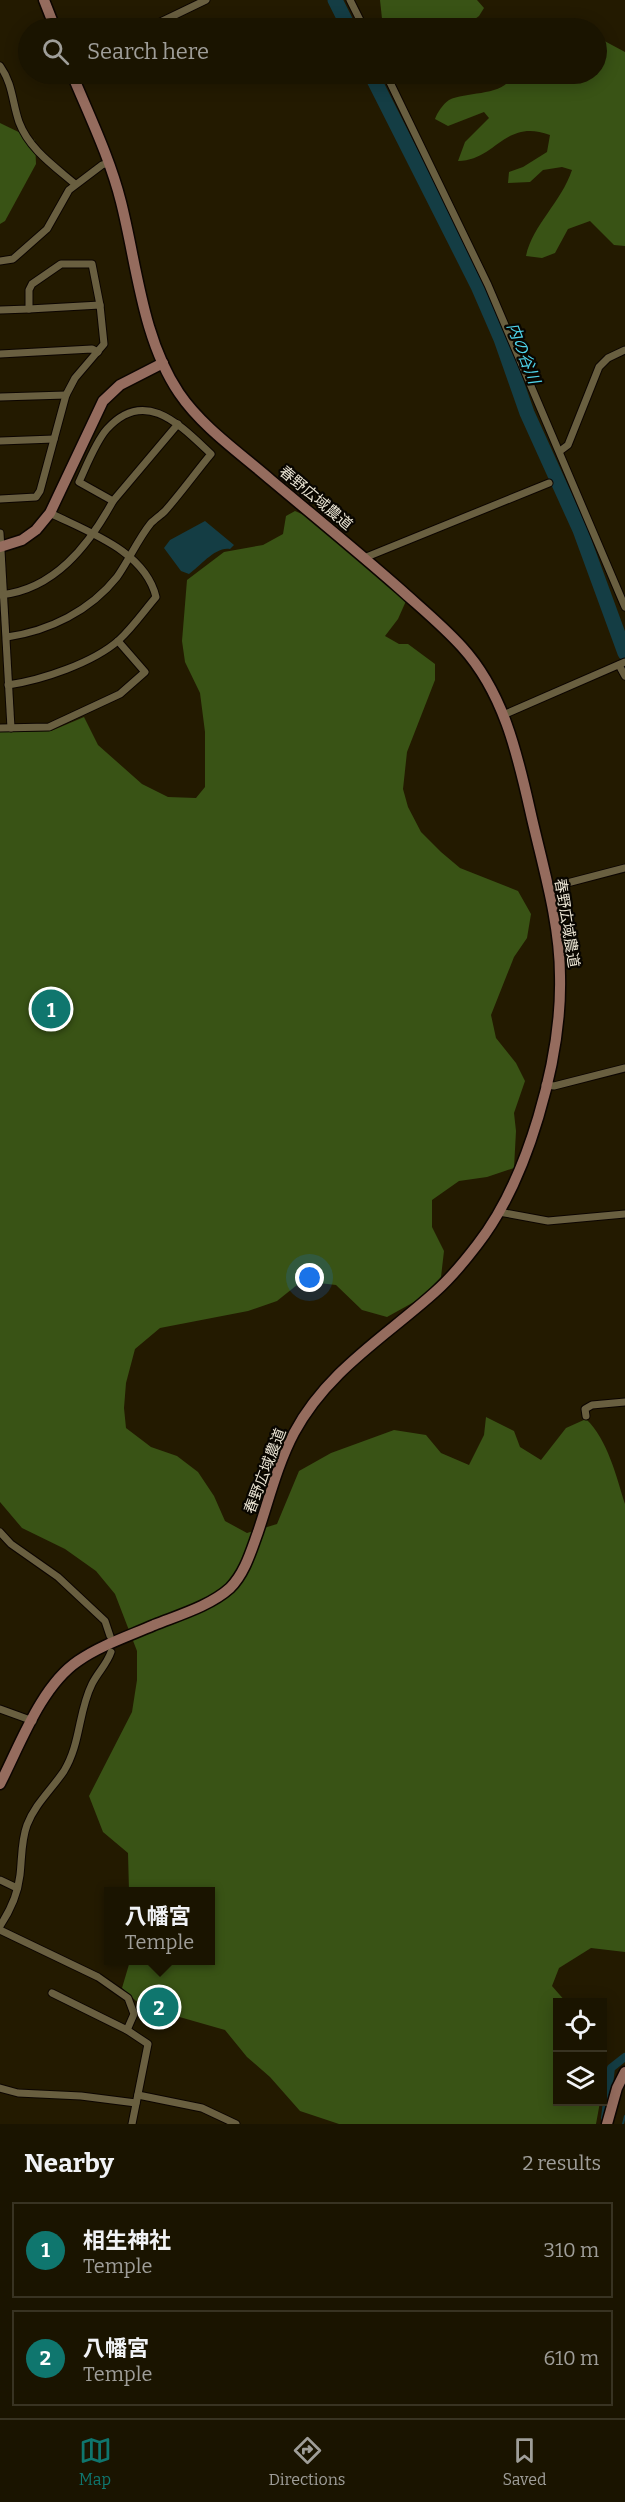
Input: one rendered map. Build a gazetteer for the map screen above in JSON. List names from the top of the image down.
{
  "streets": {
    "street": ["春野広域農道"]
  },
  "water": ["内の谷川"],
  "page": {
    "search": "Search here",
    "pins": ["1", "2"],
    "popup": ["八幡宮", "Temple"],
    "heading": ["Nearby", "2 results"],
    "list": [
      {
        "mark": "1",
        "name": "相生神社",
        "note": "Temple",
        "value": "310 m"
      },
      {
        "mark": "2",
        "name": "八幡宮",
        "note": "Temple",
        "value": "610 m"
      }
    ],
    "nav": ["Map", "Directions", "Saved"]
  }
}
